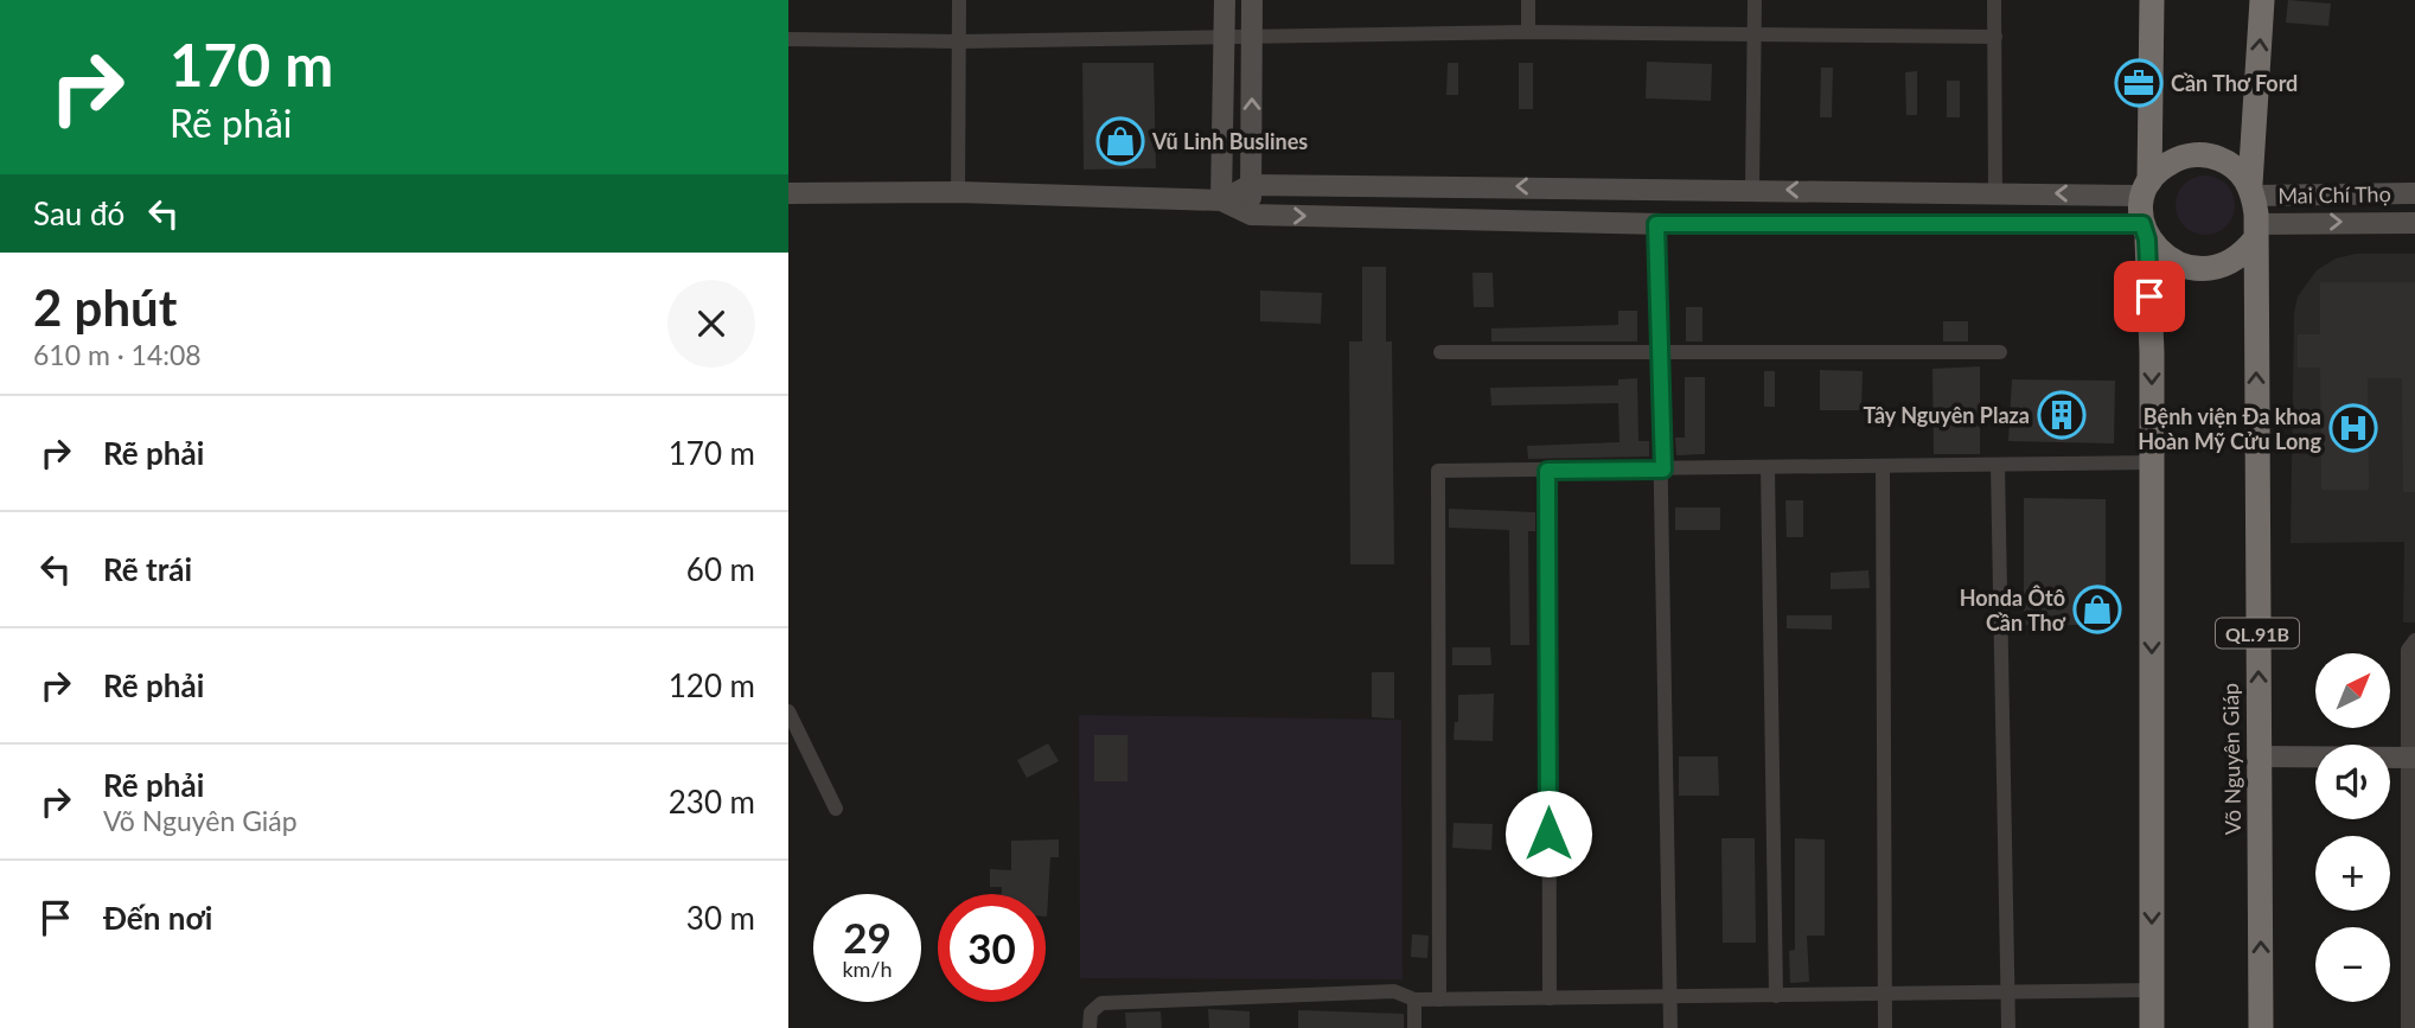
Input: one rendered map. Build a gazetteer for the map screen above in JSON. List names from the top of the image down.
{
  "streets": {
    "highway": ["QL.91B", "Võ Nguyên Giáp"],
    "street": ["Mai Chí Thọ"]
  },
  "crossings": [
    ["Mai Chí Thọ", "QL.91B"],
    ["Mai Chí Thọ", "Võ Nguyên Giáp"],
    ["QL.91B", "Võ Nguyên Giáp"]
  ],
  "places": {
    "office": ["Cần Thơ Ford"],
    "shop": ["Vũ Linh Buslines", "Honda Ôtô Cần Thơ"],
    "building": ["Tây Nguyên Plaza"],
    "hospital": ["Bệnh viện Đa khoa Hoàn Mỹ Cửu Long"]
  },
  "north": "top right",
  "page": {
    "turn": ["170 m", "Rẽ phải"],
    "then": "Sau đó",
    "heading": ["2 phút", "610 m · 14:08"],
    "list": [
      {
        "name": "Rẽ phải",
        "value": "170 m"
      },
      {
        "name": "Rẽ trái",
        "value": "60 m"
      },
      {
        "name": "Rẽ phải",
        "value": "120 m"
      },
      {
        "name": "Rẽ phải",
        "note": "Võ Nguyên Giáp",
        "value": "230 m"
      },
      {
        "name": "Đến nơi",
        "value": "30 m"
      }
    ],
    "map_buttons": ["+", "−"],
    "speed": "29 km/h",
    "limit": "30"
  }
}
